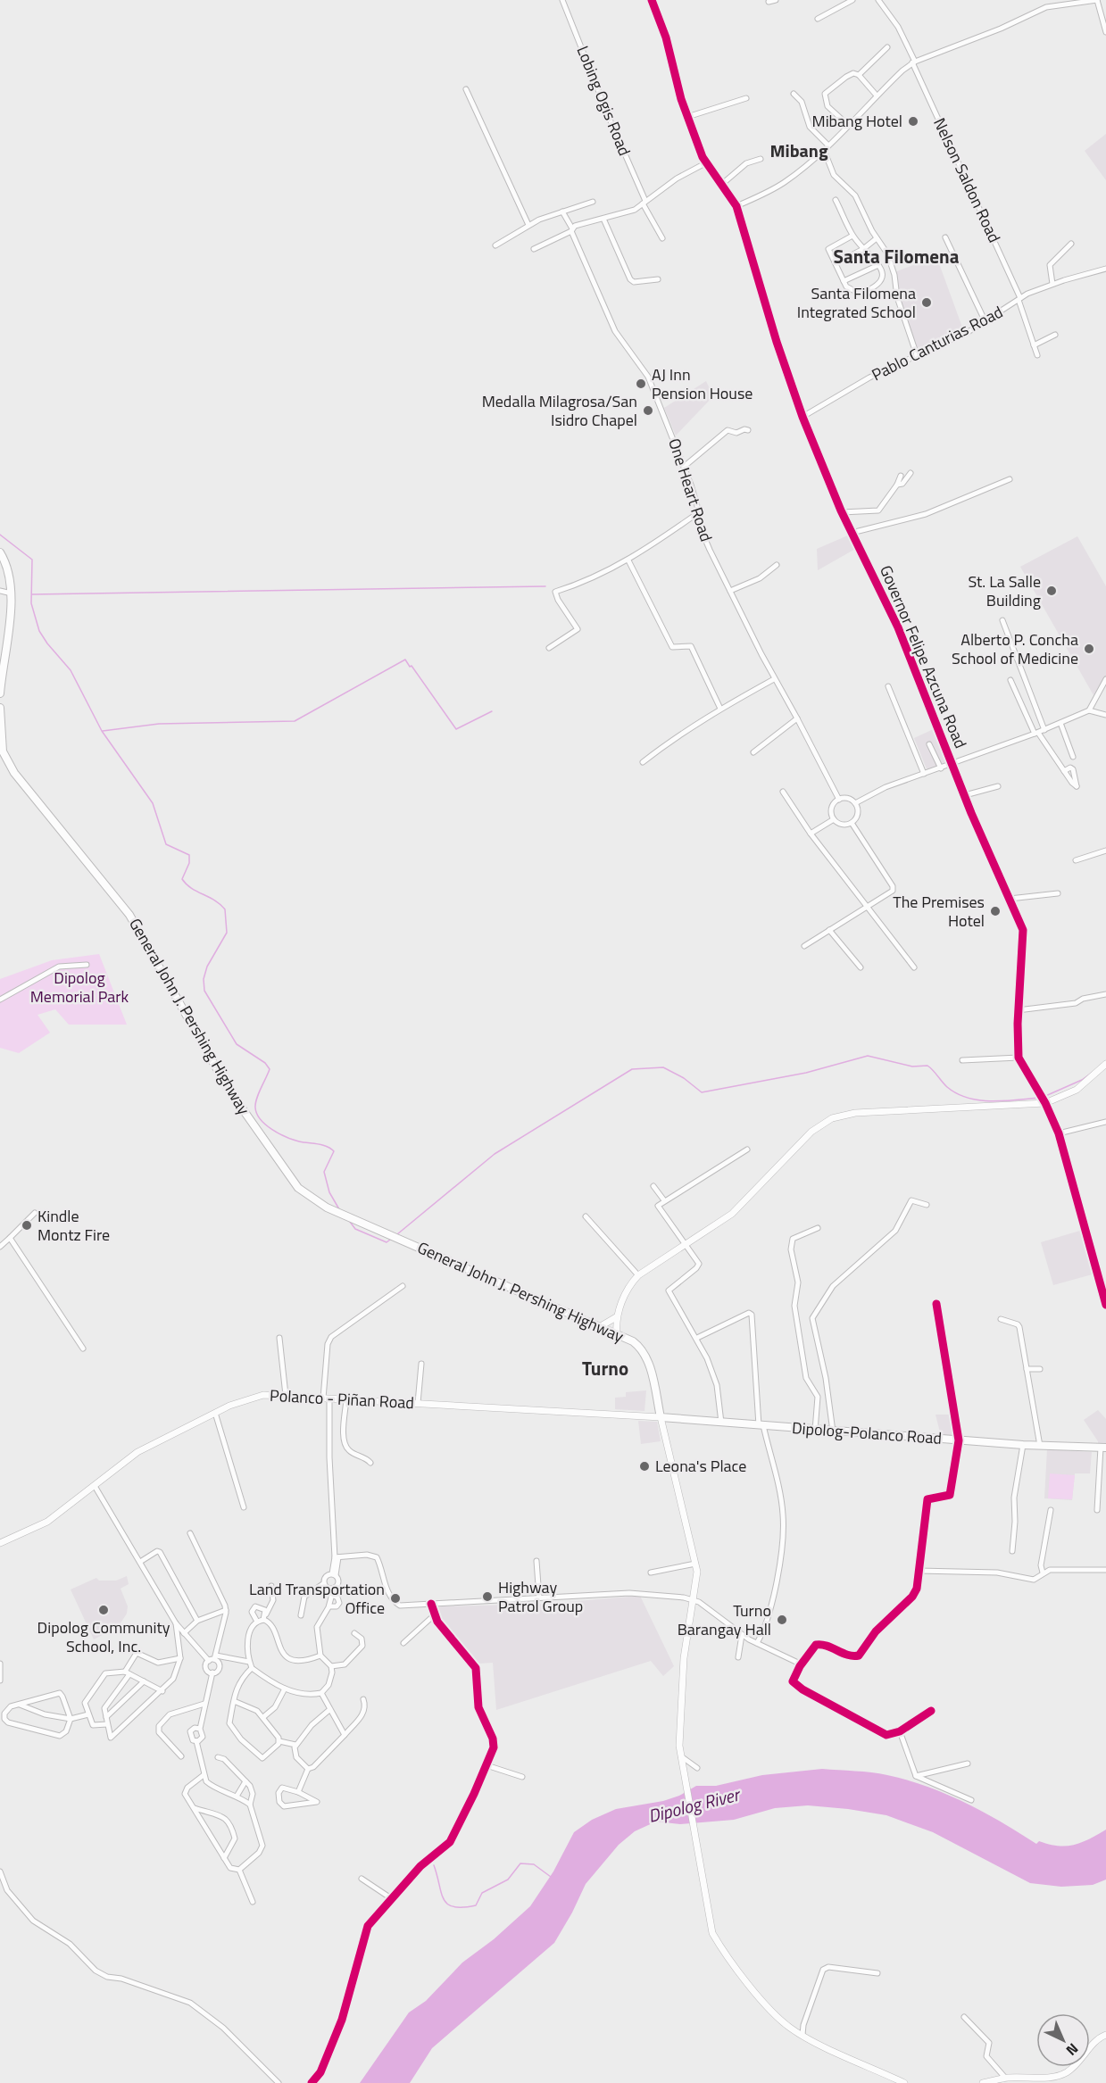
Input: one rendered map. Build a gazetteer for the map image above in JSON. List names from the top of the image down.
{
  "streets": {
    "highway": ["General John J. Pershing Highway", "Dipolog-Polanco Road"],
    "main road": ["Polanco - Piñan Road"],
    "street": [
      "Lobing Ogis Road",
      "Nelson Saldon Road",
      "Pablo Canturias Road",
      "One Heart Road",
      "Governor Felipe Azcuna Road"
    ]
  },
  "crossings": [
    ["Nelson Saldon Road", "Pablo Canturias Road"],
    ["Pablo Canturias Road", "Governor Felipe Azcuna Road"],
    ["General John J. Pershing Highway", "Polanco - Piñan Road"],
    ["General John J. Pershing Highway", "Dipolog-Polanco Road"],
    ["Polanco - Piñan Road", "Dipolog-Polanco Road"]
  ],
  "districts": ["Mibang", "Santa Filomena", "Turno"],
  "water": ["Dipolog River"],
  "parks": ["Dipolog Memorial Park"],
  "places": [
    "Mibang Hotel",
    "Santa Filomena Integrated School",
    "AJ Inn Pension House",
    "Medalla Milagrosa/San Isidro Chapel",
    "St. La Salle Building",
    "Alberto P. Concha School of Medicine",
    "The Premises Hotel",
    "Kindle Montz Fire",
    "Leona's Place",
    "Highway Patrol Group",
    "Land Transportation Office",
    "Dipolog Community School, Inc.",
    "Turno Barangay Hall"
  ],
  "north": "bottom right"
}
